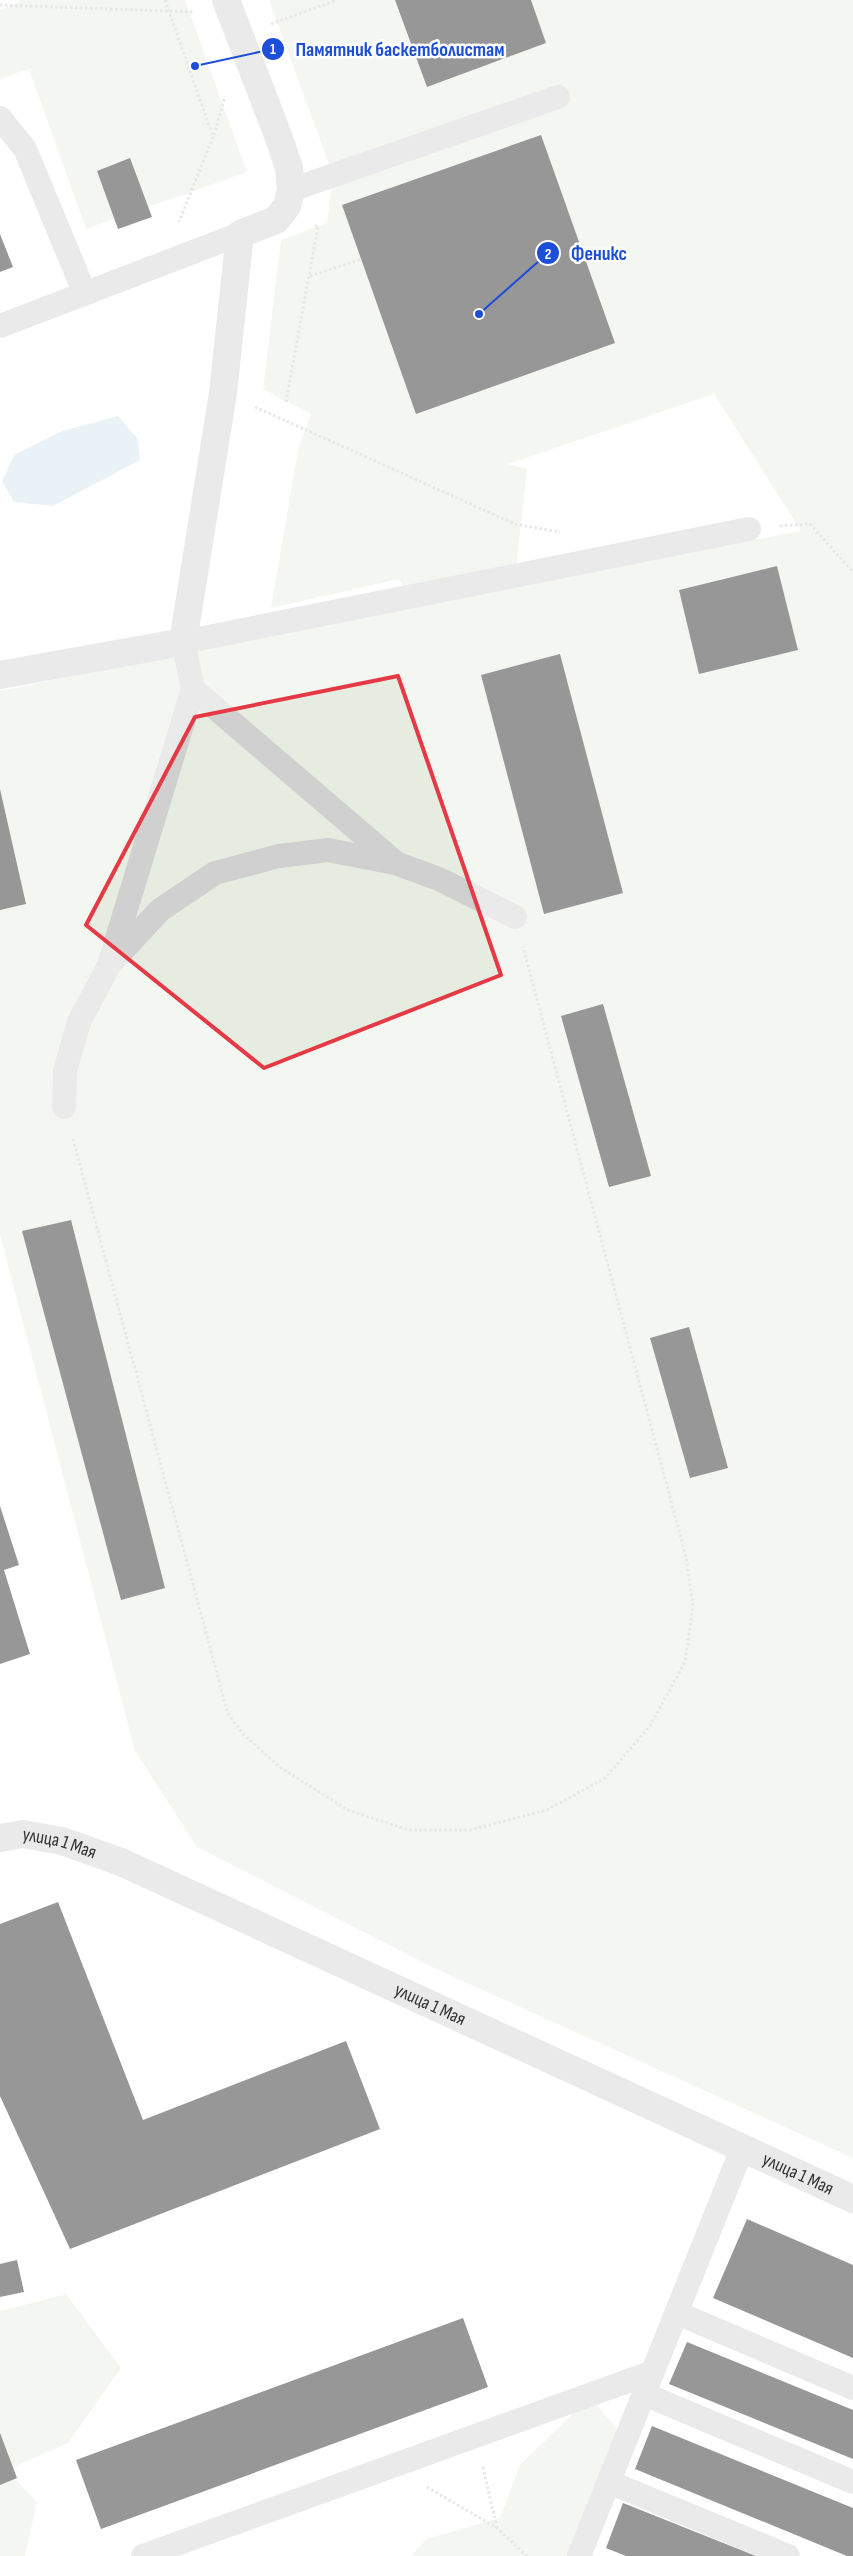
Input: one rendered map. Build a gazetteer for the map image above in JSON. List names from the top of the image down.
{
  "streets": {
    "street": ["улица 1 Мая"]
  },
  "places": ["Памятник баскетболистам", "Феникс"]
}
